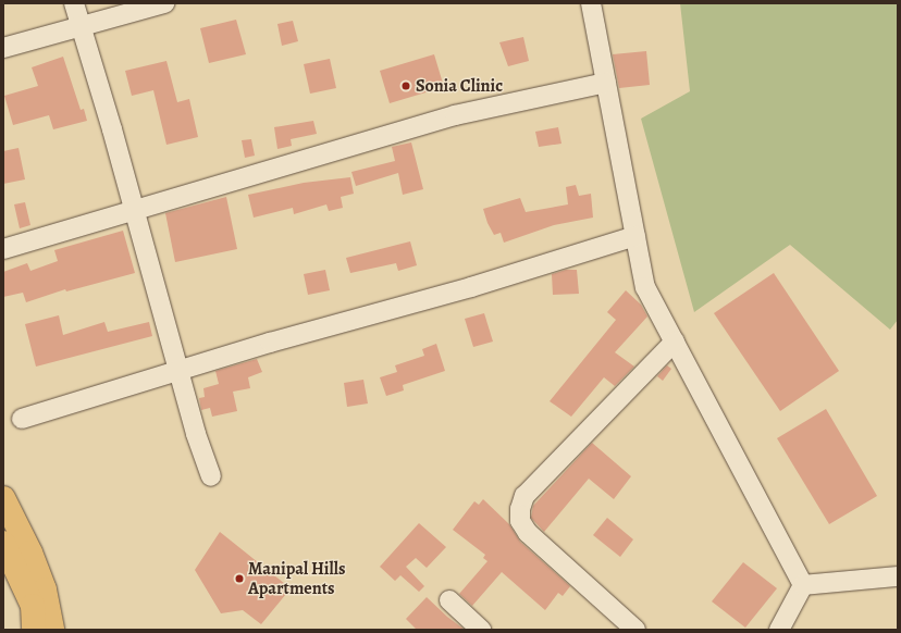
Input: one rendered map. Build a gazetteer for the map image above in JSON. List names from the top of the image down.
{
  "places": ["Sonia Clinic", "Manipal Hills Apartments"]
}
